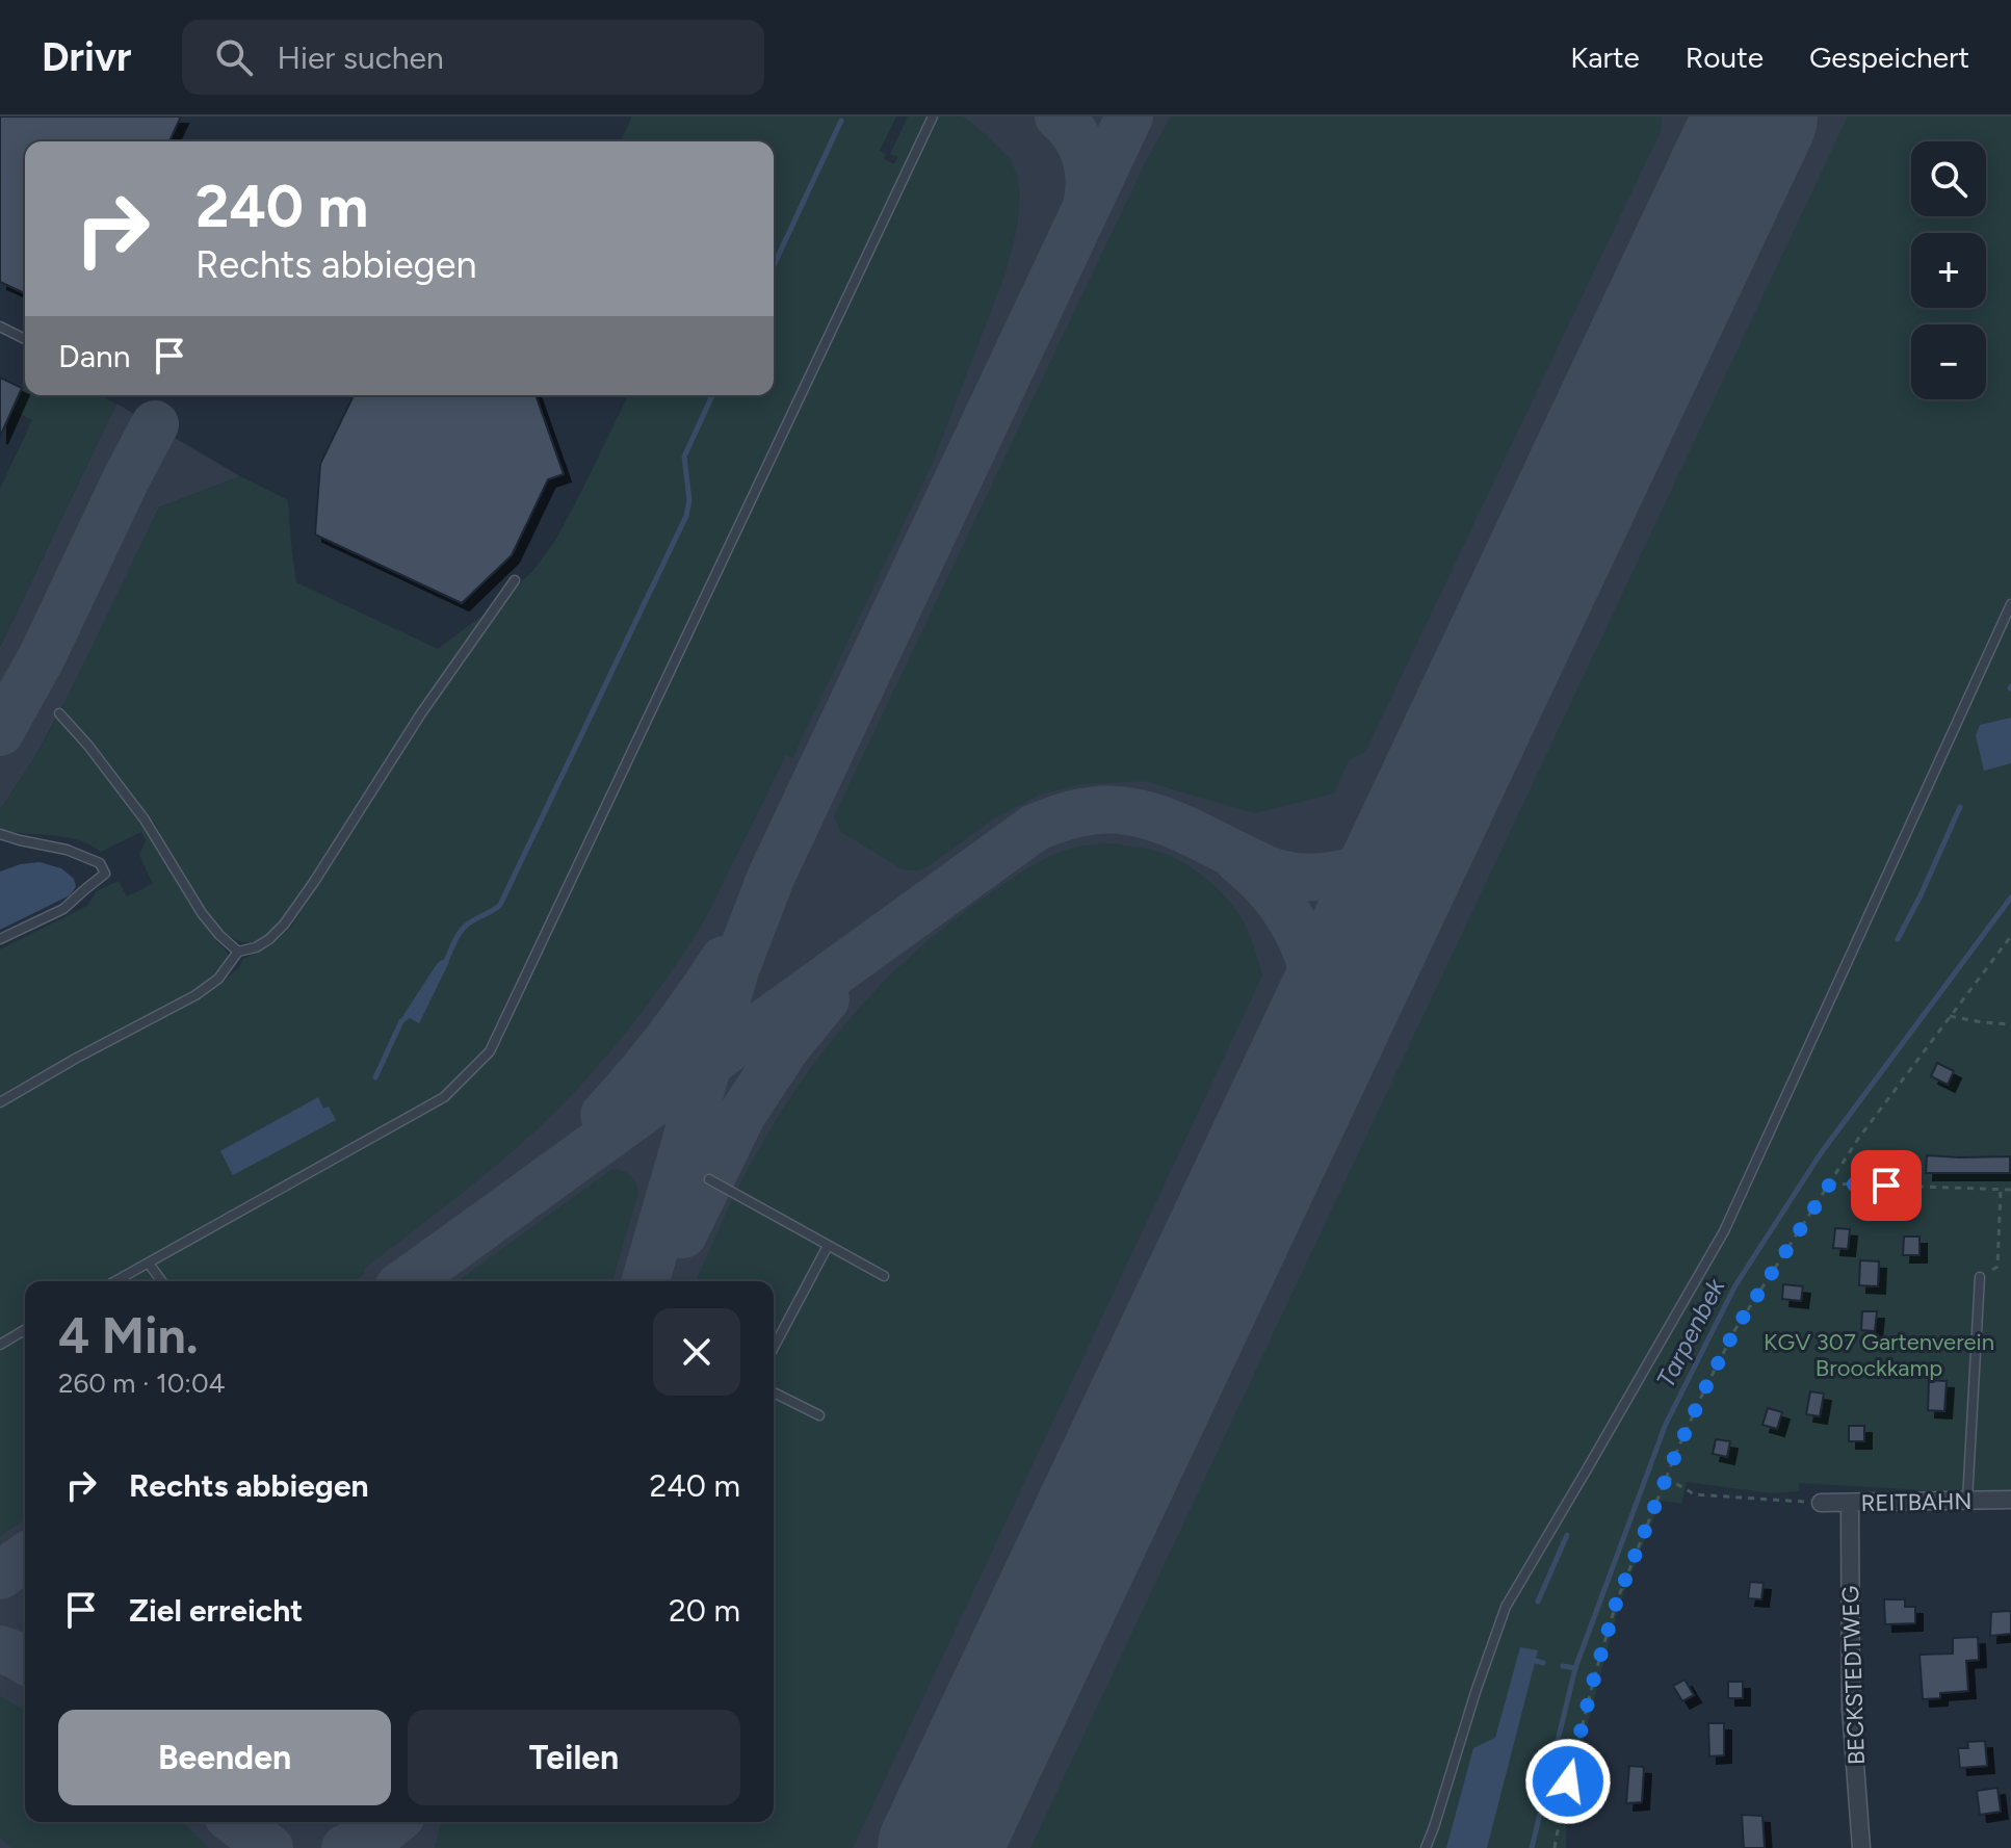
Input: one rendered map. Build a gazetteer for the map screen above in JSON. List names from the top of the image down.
{
  "streets": {
    "street": ["REITBAHN", "BECKSTEDTWEG"]
  },
  "crossings": [
    ["REITBAHN", "BECKSTEDTWEG"]
  ],
  "water": ["Tarpenbek"],
  "parks": ["KGV 307 Gartenverein Broockkamp"],
  "page": {
    "header": "Drivr",
    "search": "Hier suchen",
    "nav": ["Karte", "Route", "Gespeichert"],
    "map_buttons": ["+", "−"],
    "turn": ["240 m", "Rechts abbiegen"],
    "then": "Dann",
    "heading": ["4 Min.", "260 m · 10:04"],
    "list": [
      {
        "name": "Rechts abbiegen",
        "value": "240 m"
      },
      {
        "name": "Ziel erreicht",
        "value": "20 m"
      }
    ],
    "buttons": ["Beenden", "Teilen"]
  }
}
